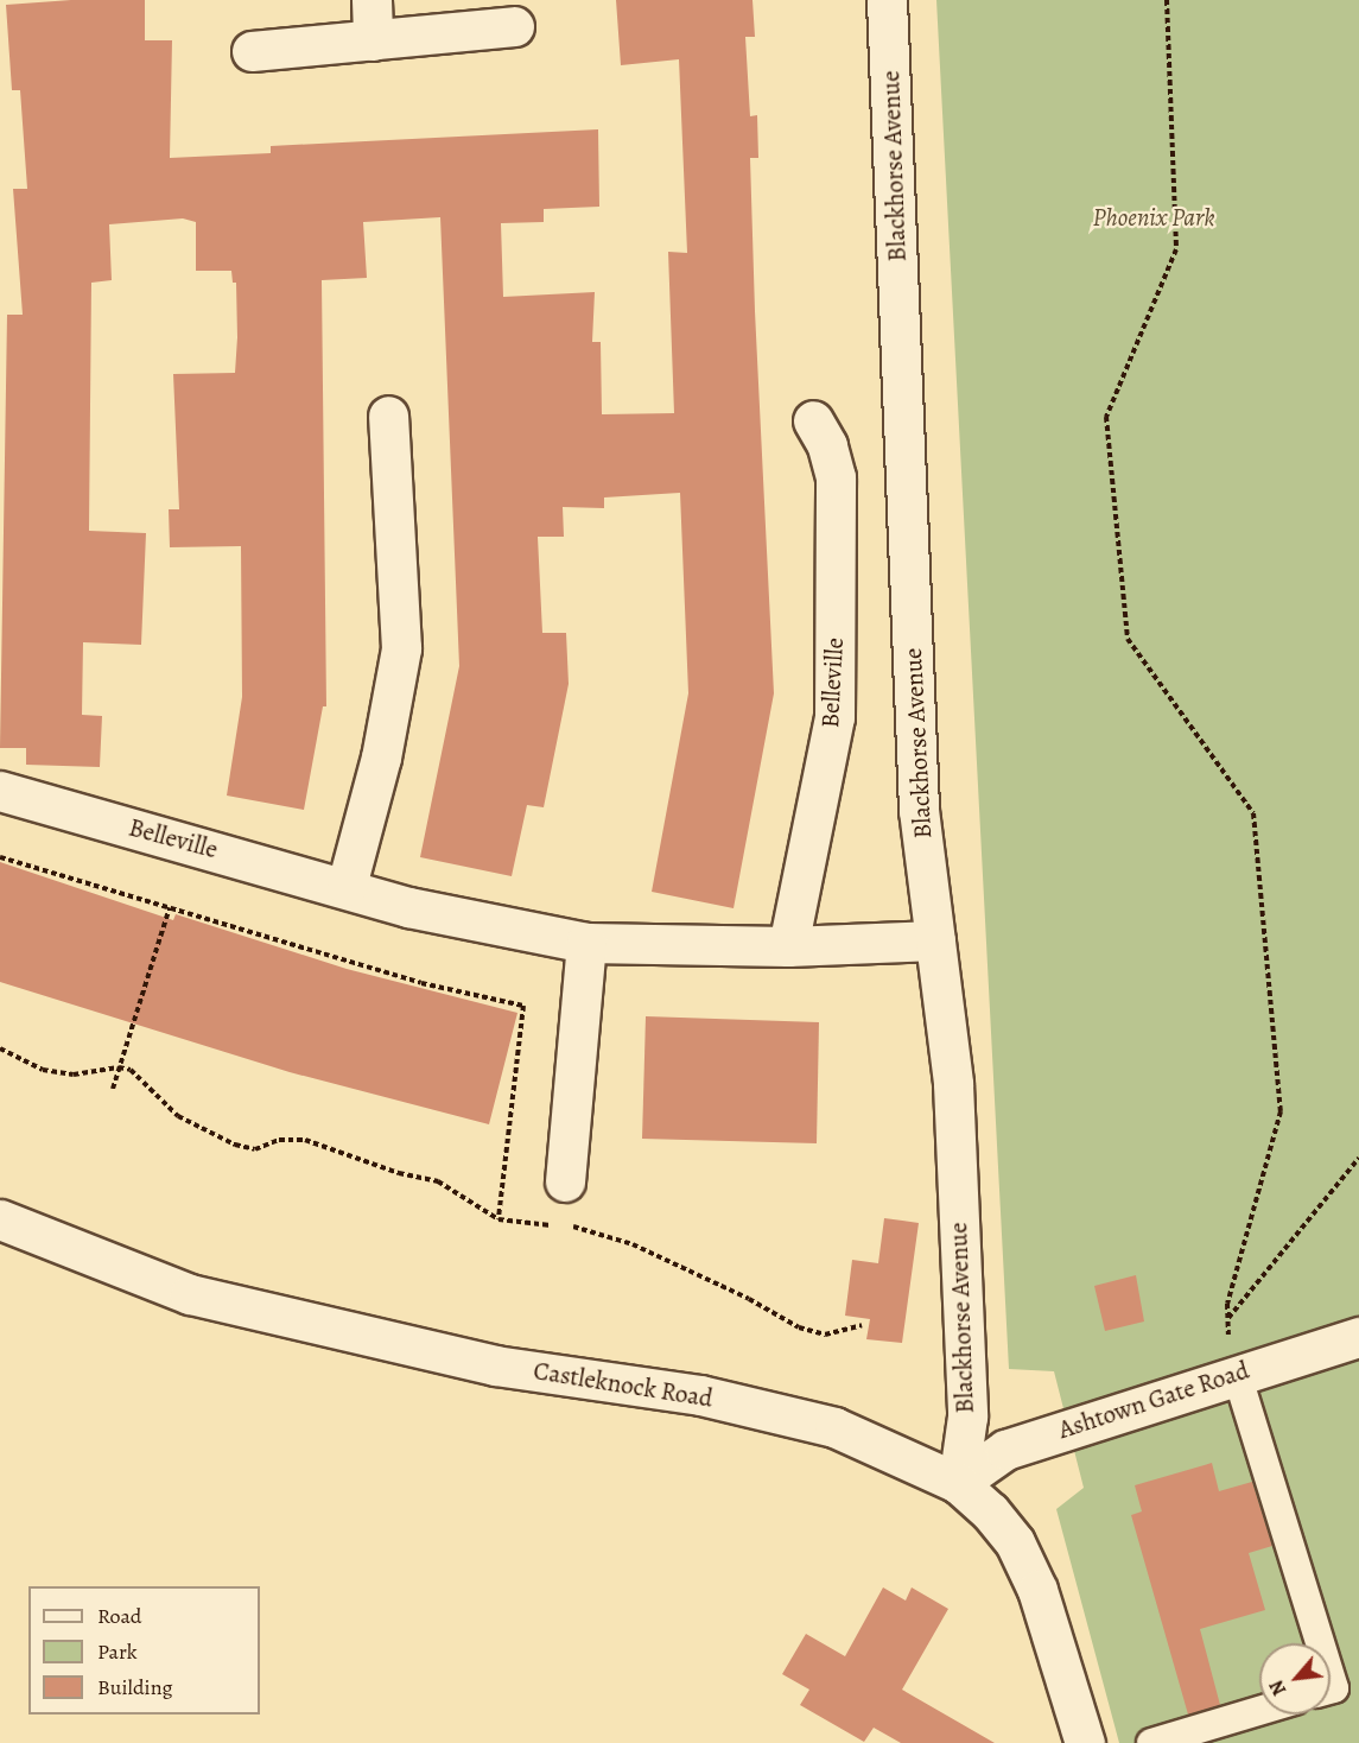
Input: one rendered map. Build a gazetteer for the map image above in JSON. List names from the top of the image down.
{
  "streets": {
    "street": [
      "Blackhorse Avenue",
      "Belleville",
      "Castleknock Road",
      "Ashtown Gate Road"
    ]
  },
  "crossings": [
    ["Blackhorse Avenue", "Belleville"],
    ["Blackhorse Avenue", "Castleknock Road"],
    ["Blackhorse Avenue", "Ashtown Gate Road"],
    ["Castleknock Road", "Ashtown Gate Road"]
  ],
  "parks": ["Phoenix Park"],
  "legend": ["Road", "Park", "Building"],
  "north": "bottom left"
}
